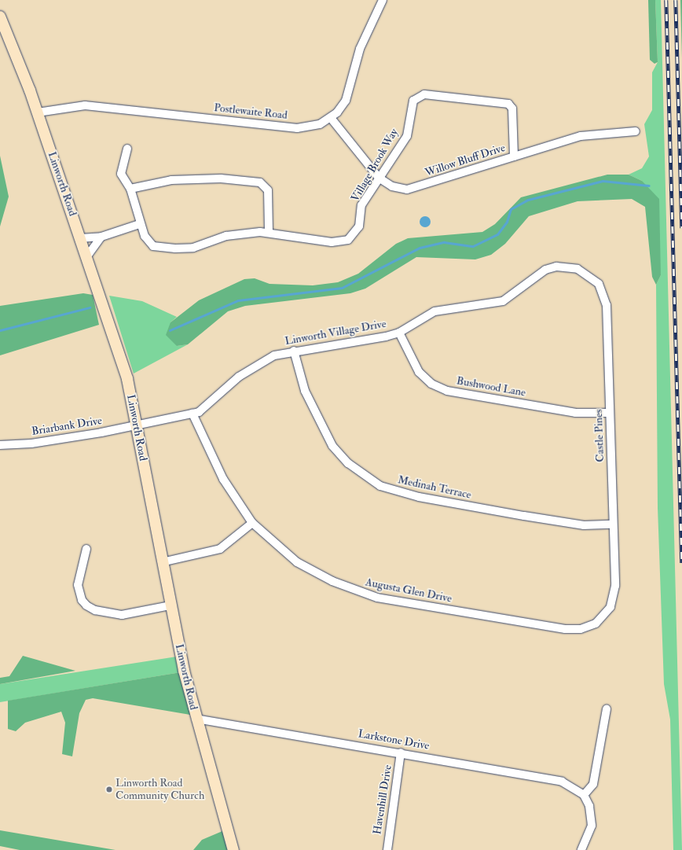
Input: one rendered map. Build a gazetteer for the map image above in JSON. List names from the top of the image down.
{
  "streets": {
    "main road": ["Linworth Road"],
    "street": [
      "Postlewaite Road",
      "Willow Bluff Drive",
      "Village Brook Way",
      "Linworth Village Drive",
      "Bushwood Lane",
      "Briarbank Drive",
      "Castle Pines",
      "Medinah Terrace",
      "Augusta Glen Drive",
      "Larkstone Drive",
      "Havenhill Drive"
    ]
  },
  "crossings": [
    ["Postlewaite Road", "Willow Bluff Drive"],
    ["Postlewaite Road", "Linworth Road"],
    ["Willow Bluff Drive", "Village Brook Way"],
    ["Linworth Road", "Linworth Village Drive"],
    ["Linworth Road", "Briarbank Drive"],
    ["Linworth Road", "Larkstone Drive"],
    ["Linworth Village Drive", "Bushwood Lane"],
    ["Linworth Village Drive", "Briarbank Drive"],
    ["Linworth Village Drive", "Castle Pines"],
    ["Linworth Village Drive", "Medinah Terrace"],
    ["Linworth Village Drive", "Augusta Glen Drive"],
    ["Bushwood Lane", "Castle Pines"],
    ["Castle Pines", "Medinah Terrace"],
    ["Castle Pines", "Augusta Glen Drive"],
    ["Larkstone Drive", "Havenhill Drive"]
  ],
  "places": ["Linworth Road Community Church"]
}
